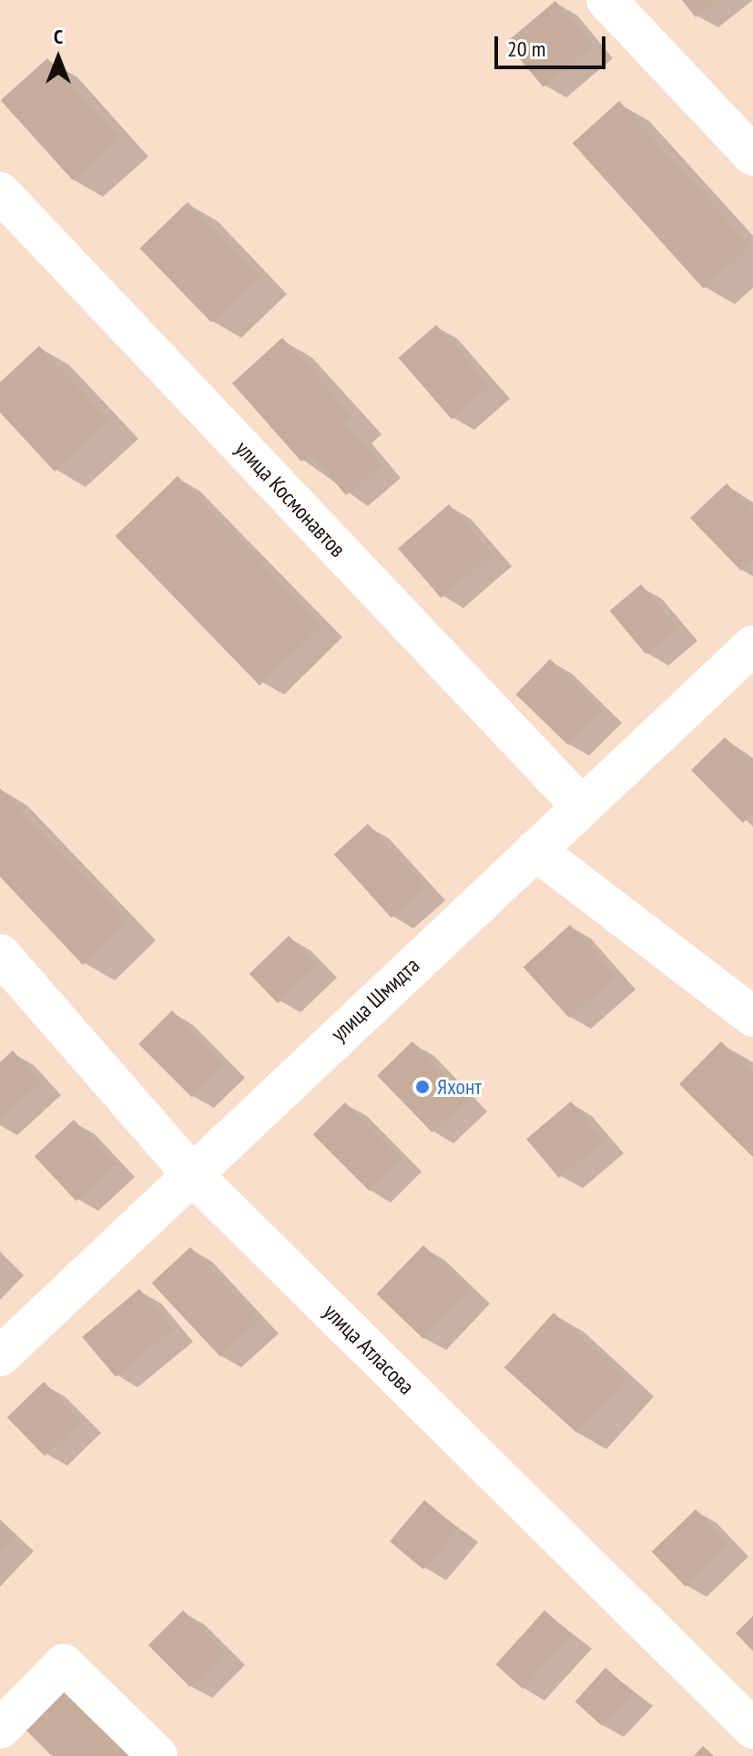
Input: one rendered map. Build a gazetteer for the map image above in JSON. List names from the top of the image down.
{
  "streets": {
    "street": ["улица Космонавтов", "улица Шмидта", "улица Атласова"]
  },
  "crossings": [
    ["улица Космонавтов", "улица Шмидта"],
    ["улица Шмидта", "улица Атласова"]
  ],
  "places": ["Яхонт"],
  "scale_bar": "20 m",
  "north": "top"
}
